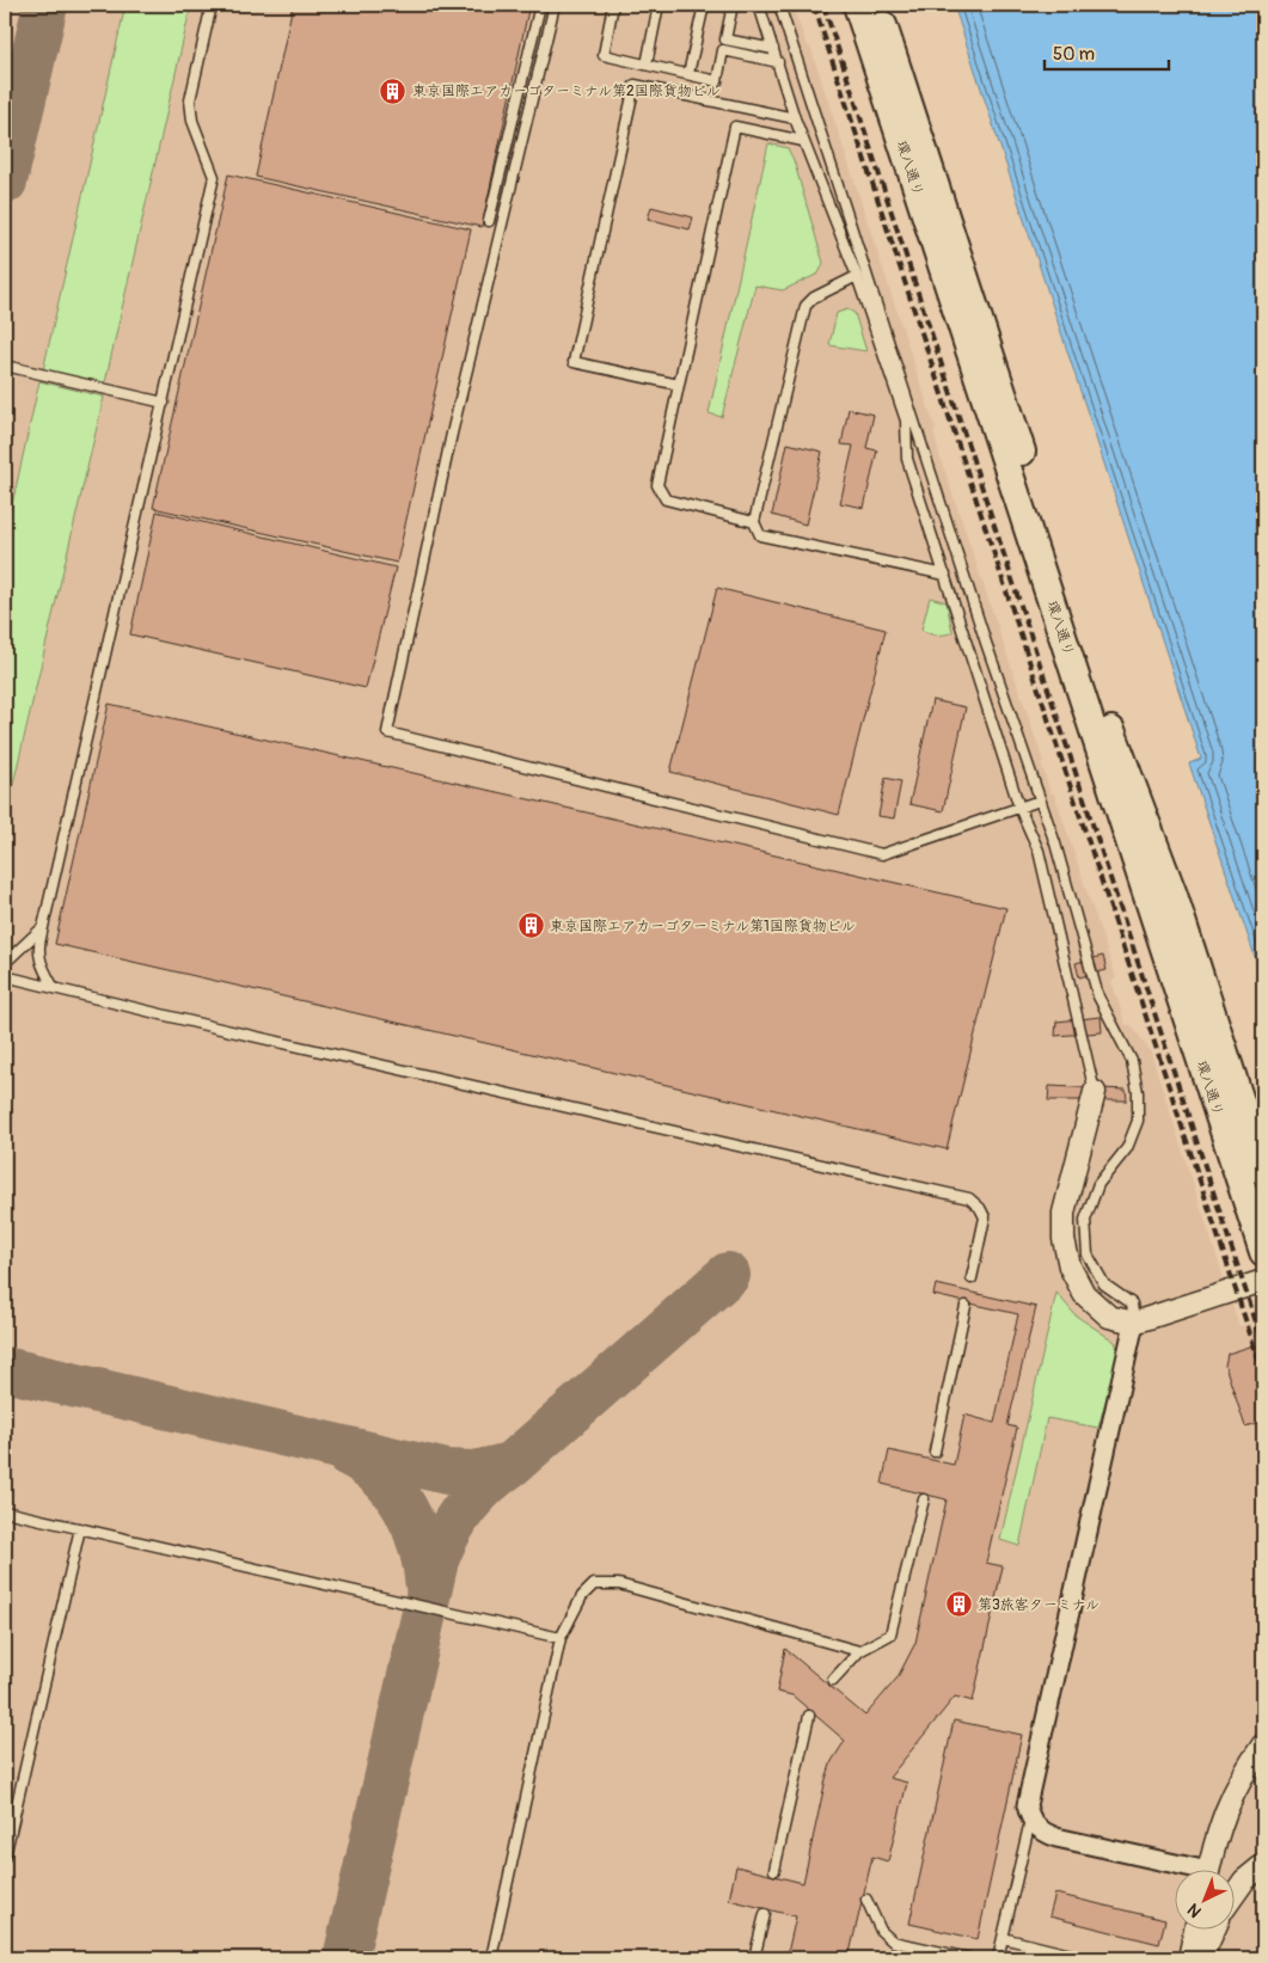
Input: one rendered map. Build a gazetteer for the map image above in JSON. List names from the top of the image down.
{
  "streets": {
    "main road": ["環八通り"]
  },
  "places": {
    "building": ["東京国際エアカーゴターミナル第2国際貨物ビル", "東京国際エアカーゴターミナル第1国際貨物ビル", "第3旅客ターミナル"]
  },
  "scale_bar": "50 m",
  "north": "bottom left"
}
